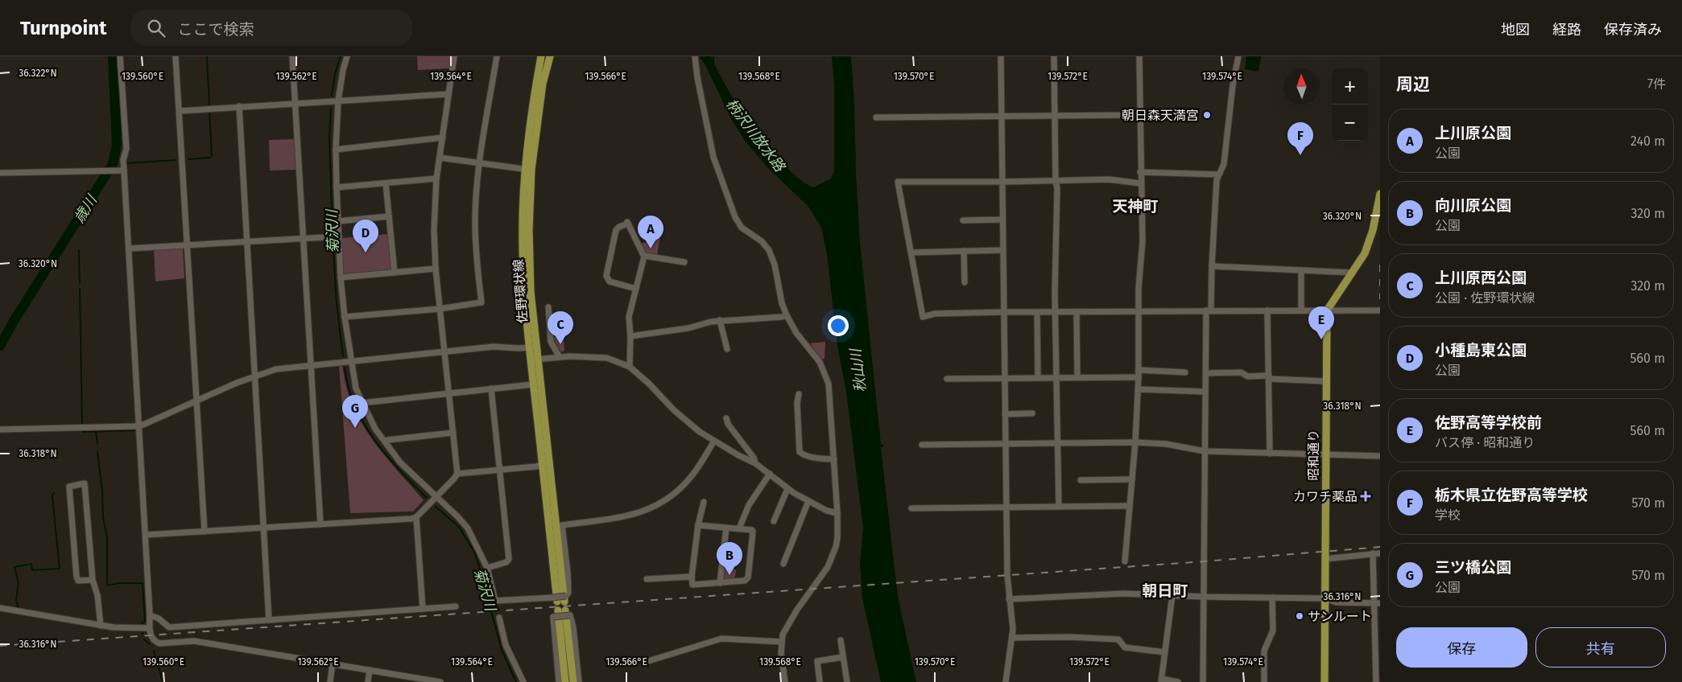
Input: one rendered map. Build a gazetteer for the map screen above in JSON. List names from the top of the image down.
{
  "streets": {
    "main road": ["佐野環状線", "昭和通り"]
  },
  "districts": ["天神町", "朝日町"],
  "water": [
    "柄沢川放水路",
    "歳川",
    "菊沢川",
    "秋山川"
  ],
  "places": {
    "other": ["朝日森天満宮", "サンルート"],
    "health": ["カワチ薬品"]
  },
  "north": "top",
  "page": {
    "header": "Turnpoint",
    "search": "ここで検索",
    "nav": ["地図", "経路", "保存済み"],
    "heading": ["周辺", "7件"],
    "map_buttons": ["+", "−"],
    "list": [
      {
        "mark": "A",
        "name": "上川原公園",
        "note": "公園",
        "value": "240 m"
      },
      {
        "mark": "B",
        "name": "向川原公園",
        "note": "公園",
        "value": "320 m"
      },
      {
        "mark": "C",
        "name": "上川原西公園",
        "note": "公園 · 佐野環状線",
        "value": "320 m"
      },
      {
        "mark": "D",
        "name": "小種島東公園",
        "note": "公園",
        "value": "560 m"
      },
      {
        "mark": "E",
        "name": "佐野高等学校前",
        "note": "バス停 · 昭和通り",
        "value": "560 m"
      },
      {
        "mark": "F",
        "name": "栃木県立佐野高等学校",
        "note": "学校",
        "value": "570 m"
      },
      {
        "mark": "G",
        "name": "三ツ橋公園",
        "note": "公園",
        "value": "570 m"
      }
    ],
    "pins": [
      "F",
      "A",
      "D",
      "E",
      "C",
      "G",
      "B"
    ],
    "buttons": ["保存", "共有"]
  },
  "coordinates": [
    "36.322°N",
    "139.560°E",
    "139.562°E",
    "139.564°E",
    "139.566°E",
    "139.568°E",
    "139.570°E",
    "139.572°E",
    "139.574°E",
    "36.320°N",
    "36.318°N",
    "36.316°N"
  ]
}
